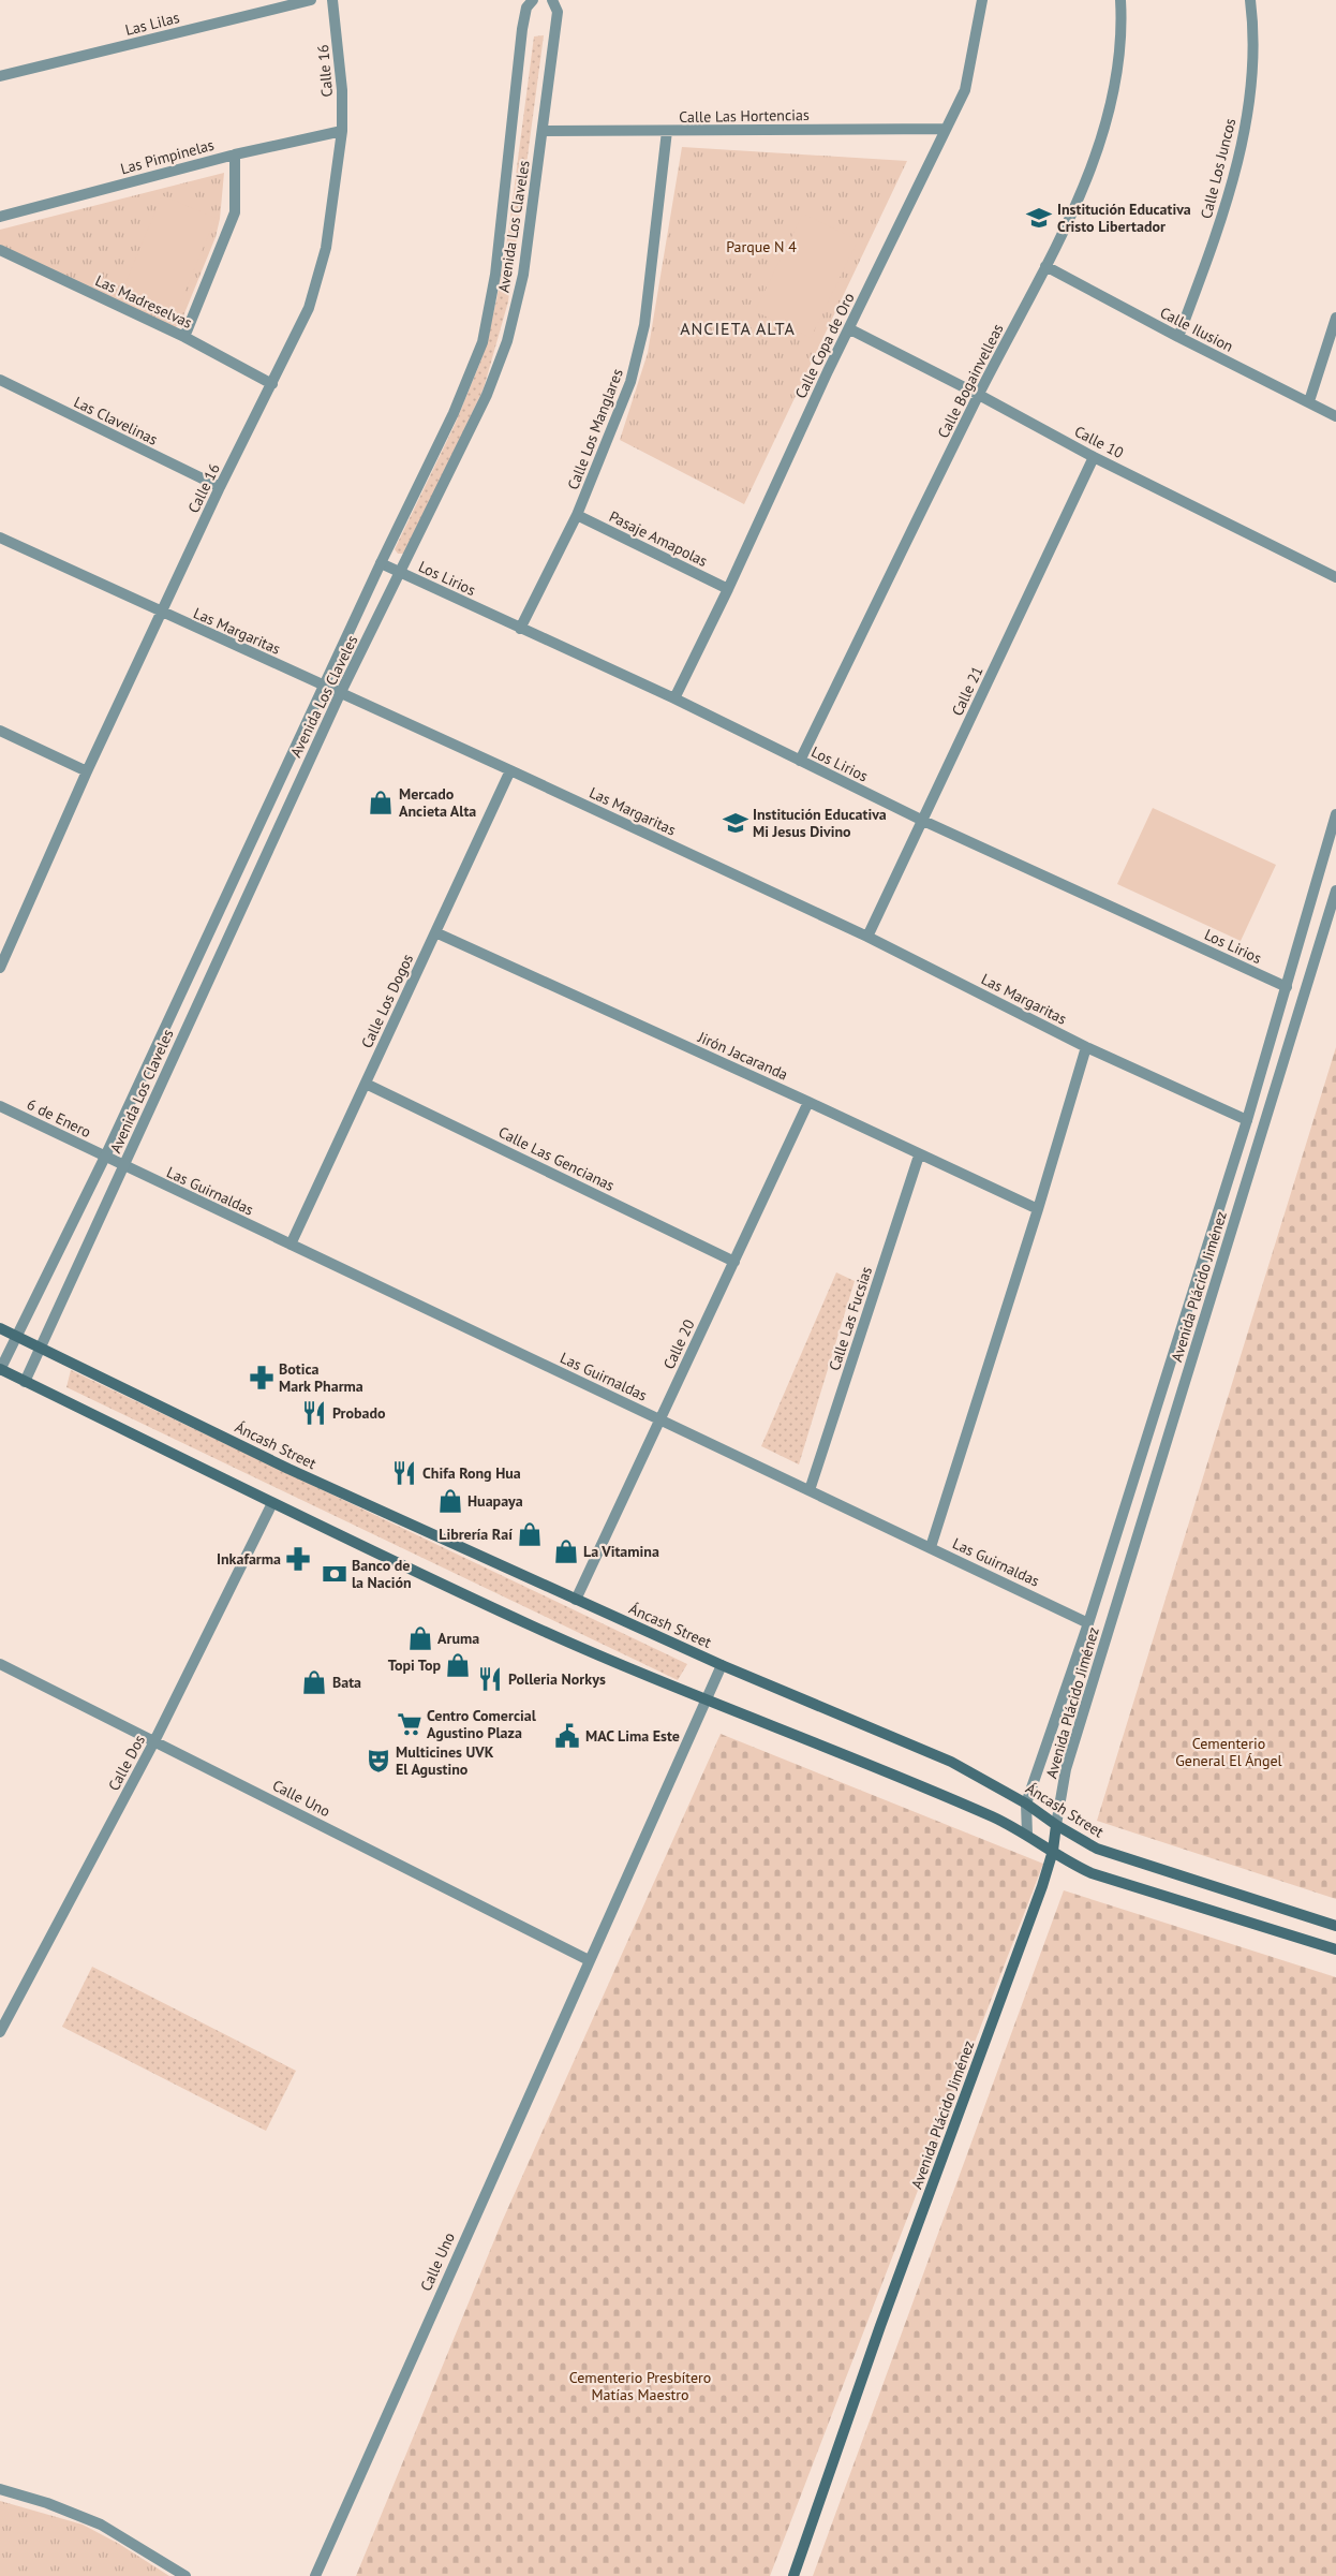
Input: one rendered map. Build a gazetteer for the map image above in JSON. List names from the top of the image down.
{
  "streets": {
    "main road": ["Avenida Plácido Jiménez", "Áncash Street"],
    "street": [
      "Las Lilas",
      "Calle 16",
      "Calle Las Hortencias",
      "Las Pimpinelas",
      "Calle Los Juncos",
      "Avenida Los Claveles",
      "Las Madreselvas",
      "Calle Ilusion",
      "Calle Copa de Oro",
      "Calle Bogainvelleas",
      "Las Clavelinas",
      "Calle Los Manglares",
      "Calle 10",
      "Pasaje Amapolas",
      "Los Lirios",
      "Las Margaritas",
      "Calle 21",
      "Calle Los Dogos",
      "Jirón Jacaranda",
      "6 de Enero",
      "Calle Las Gencianas",
      "Las Guirnaldas",
      "Calle Las Fucsias",
      "Calle 20",
      "Calle Dos",
      "Calle Uno"
    ]
  },
  "crossings": [
    ["Calle 16", "Las Pimpinelas"],
    ["Calle 16", "Las Madreselvas"],
    ["Calle 16", "Las Clavelinas"],
    ["Calle 16", "Las Margaritas"],
    ["Calle Las Hortencias", "Avenida Los Claveles"],
    ["Calle Las Hortencias", "Calle Copa de Oro"],
    ["Calle Las Hortencias", "Calle Los Manglares"],
    ["Calle Los Juncos", "Calle Ilusion"],
    ["Avenida Los Claveles", "Los Lirios"],
    ["Avenida Los Claveles", "Las Margaritas"],
    ["Avenida Los Claveles", "6 de Enero"],
    ["Avenida Los Claveles", "Las Guirnaldas"],
    ["Avenida Los Claveles", "Áncash Street"],
    ["Calle Ilusion", "Calle Bogainvelleas"],
    ["Calle Copa de Oro", "Calle 10"],
    ["Calle Copa de Oro", "Pasaje Amapolas"],
    ["Calle Copa de Oro", "Los Lirios"],
    ["Calle Bogainvelleas", "Calle 10"],
    ["Calle Bogainvelleas", "Los Lirios"],
    ["Calle Los Manglares", "Pasaje Amapolas"],
    ["Calle Los Manglares", "Los Lirios"],
    ["Calle 10", "Calle 21"],
    ["Los Lirios", "Calle 21"],
    ["Los Lirios", "Avenida Plácido Jiménez"],
    ["Las Margaritas", "Calle 21"],
    ["Las Margaritas", "Calle Los Dogos"],
    ["Las Margaritas", "Avenida Plácido Jiménez"],
    ["Calle Los Dogos", "Jirón Jacaranda"],
    ["Calle Los Dogos", "Calle Las Gencianas"],
    ["Calle Los Dogos", "Las Guirnaldas"],
    ["Jirón Jacaranda", "Calle Las Fucsias"],
    ["Jirón Jacaranda", "Calle 20"],
    ["6 de Enero", "Las Guirnaldas"],
    ["Calle Las Gencianas", "Calle 20"],
    ["Las Guirnaldas", "Avenida Plácido Jiménez"],
    ["Las Guirnaldas", "Calle Las Fucsias"],
    ["Las Guirnaldas", "Calle 20"],
    ["Avenida Plácido Jiménez", "Áncash Street"],
    ["Calle 20", "Áncash Street"],
    ["Áncash Street", "Calle Uno"],
    ["Calle Dos", "Calle Uno"]
  ],
  "districts": ["ANCIETA ALTA"],
  "parks": ["Parque N 4", "Cementerio General El Ángel", "Cementerio Presbítero Matías Maestro"],
  "places": {
    "school or university": ["Institución Educativa Cristo Libertador", "Institución Educativa Mi Jesus Divino"],
    "shop": [
      "Mercado Ancieta Alta",
      "Huapaya",
      "Librería Raí",
      "La Vitamina",
      "Aruma",
      "Topi Top",
      "Bata"
    ],
    "pharmacy": ["Botica Mark Pharma", "Inkafarma"],
    "restaurant": ["Probado", "Chifa Rong Hua", "Polleria Norkys"],
    "bank": ["Banco de la Nación"],
    "supermarket": ["Centro Comercial Agustino Plaza"],
    "public building": ["MAC Lima Este"],
    "theatre": ["Multicines UVK El Agustino"]
  }
}
